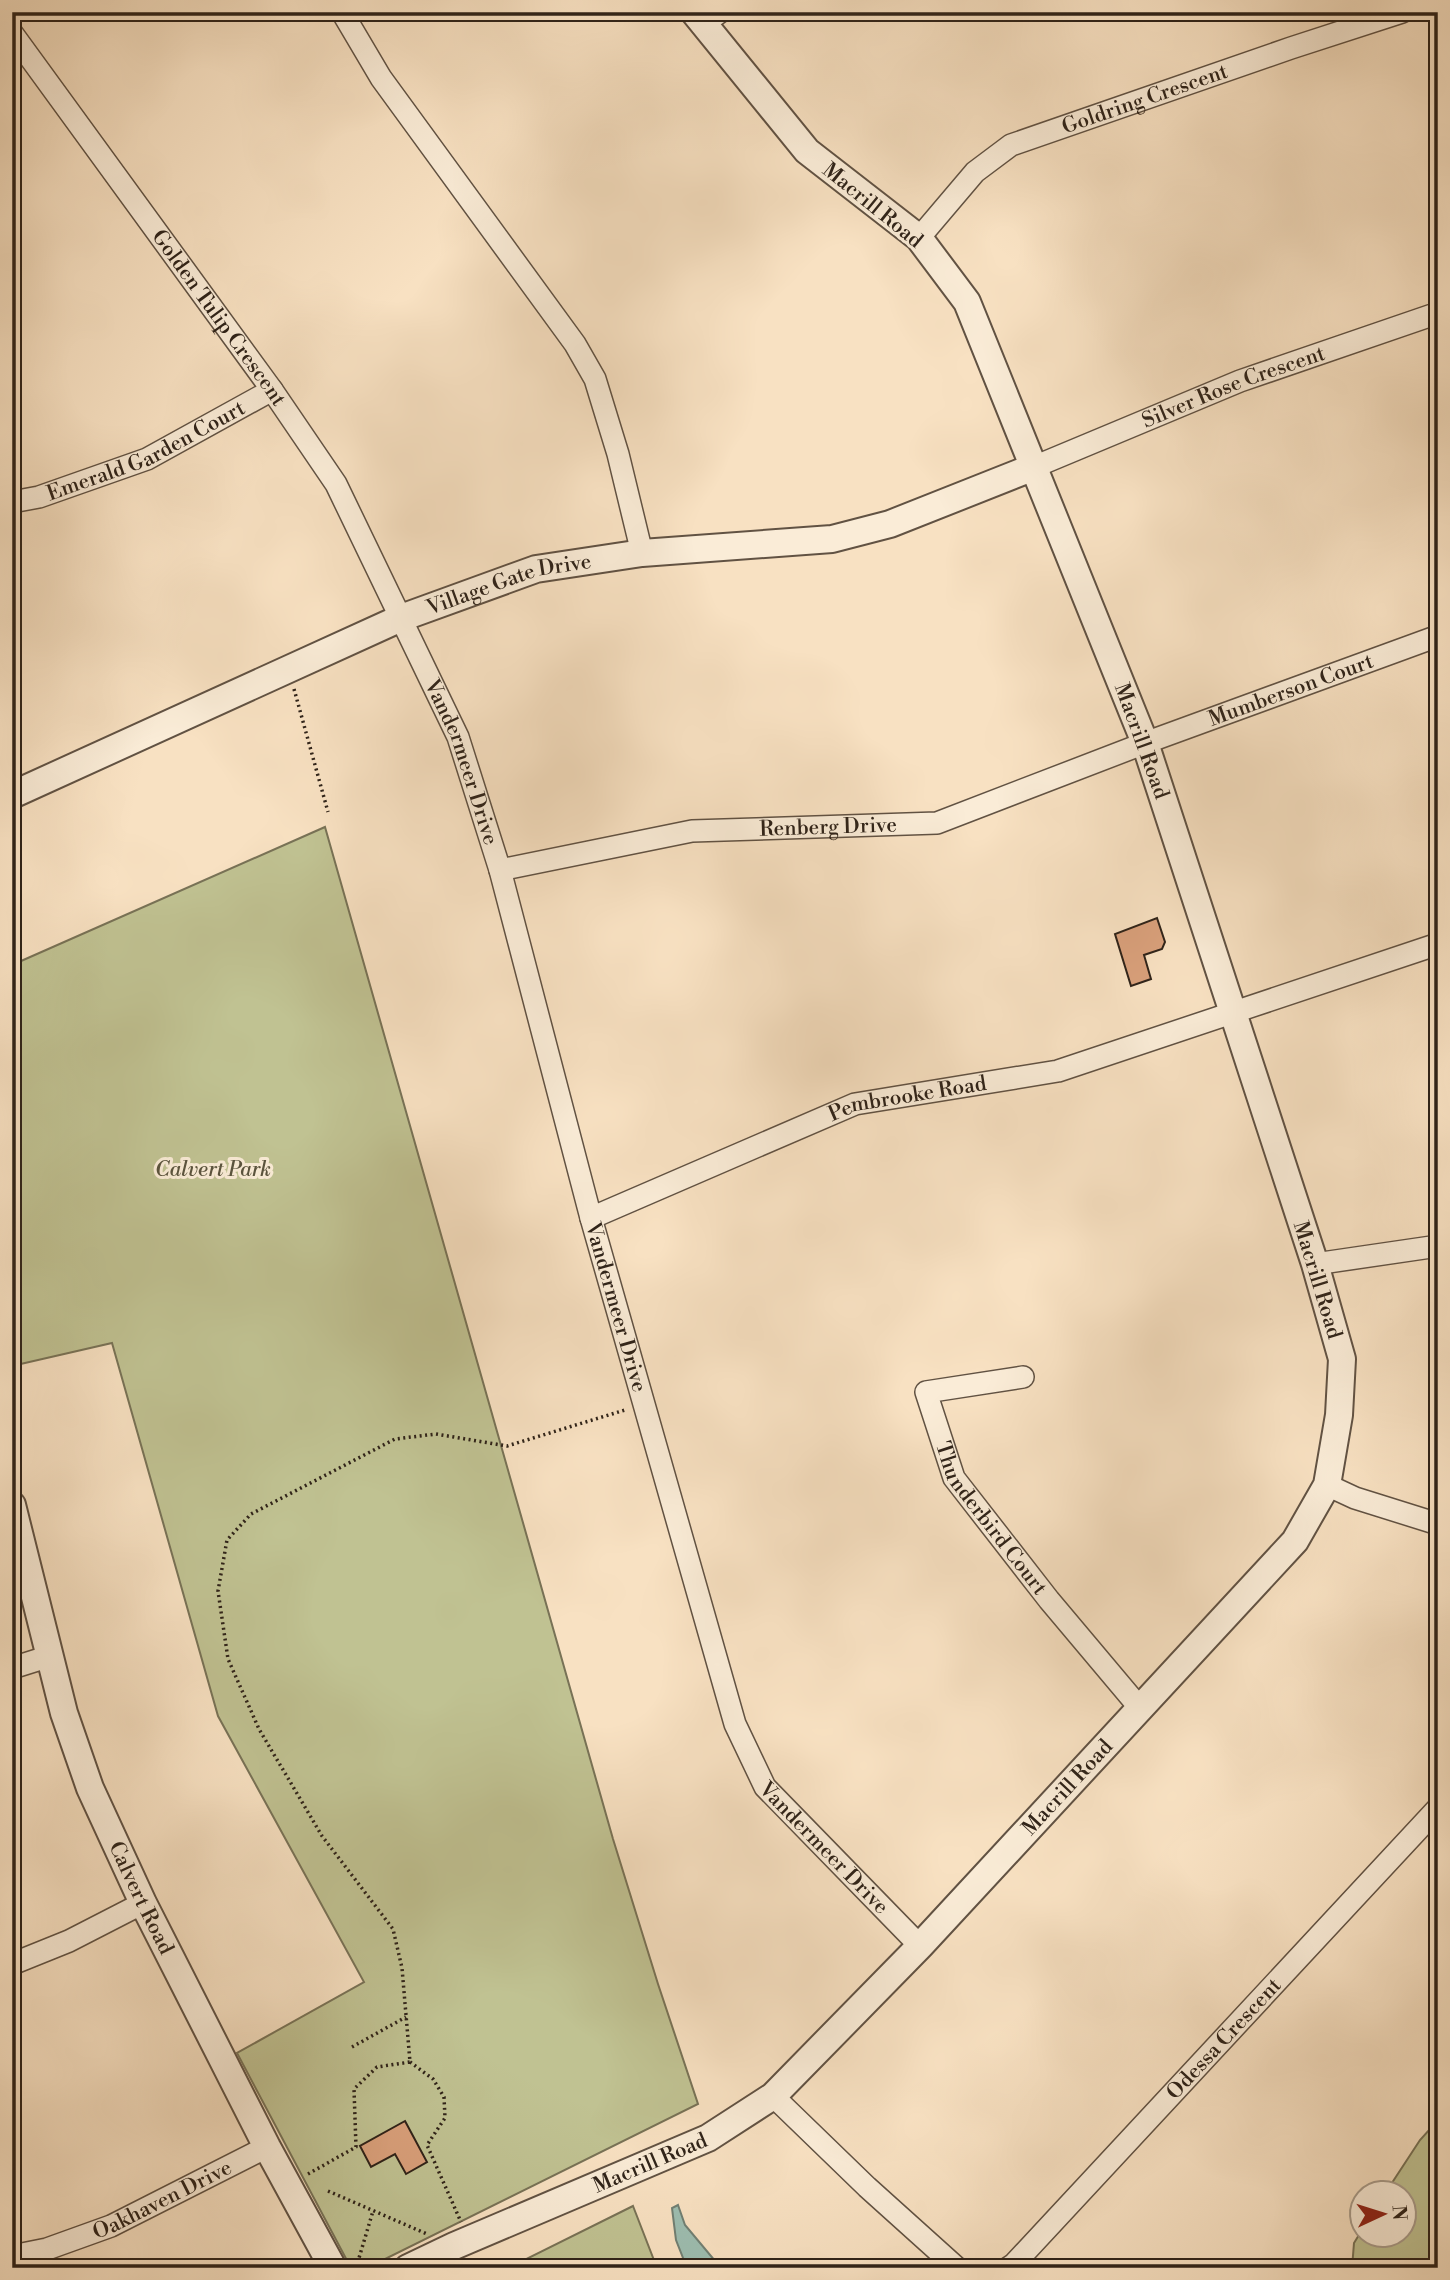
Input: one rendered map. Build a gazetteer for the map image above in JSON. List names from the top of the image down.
{
  "streets": {
    "street": [
      "Goldring Crescent",
      "Macrill Road",
      "Golden Tulip Crescent",
      "Silver Rose Crescent",
      "Emerald Garden Court",
      "Village Gate Drive",
      "Mumberson Court",
      "Vandermeer Drive",
      "Renberg Drive",
      "Pembrooke Road",
      "Thunderbird Court",
      "Calvert Road",
      "Odessa Crescent",
      "Oakhaven Drive"
    ]
  },
  "crossings": [
    ["Goldring Crescent", "Macrill Road"],
    ["Macrill Road", "Silver Rose Crescent"],
    ["Macrill Road", "Village Gate Drive"],
    ["Macrill Road", "Mumberson Court"],
    ["Macrill Road", "Vandermeer Drive"],
    ["Macrill Road", "Renberg Drive"],
    ["Macrill Road", "Pembrooke Road"],
    ["Macrill Road", "Thunderbird Court"],
    ["Golden Tulip Crescent", "Emerald Garden Court"],
    ["Golden Tulip Crescent", "Village Gate Drive"],
    ["Golden Tulip Crescent", "Vandermeer Drive"],
    ["Silver Rose Crescent", "Village Gate Drive"],
    ["Village Gate Drive", "Vandermeer Drive"],
    ["Mumberson Court", "Renberg Drive"],
    ["Vandermeer Drive", "Renberg Drive"],
    ["Vandermeer Drive", "Pembrooke Road"],
    ["Calvert Road", "Oakhaven Drive"]
  ],
  "parks": ["Calvert Park"],
  "north": "right"
}
